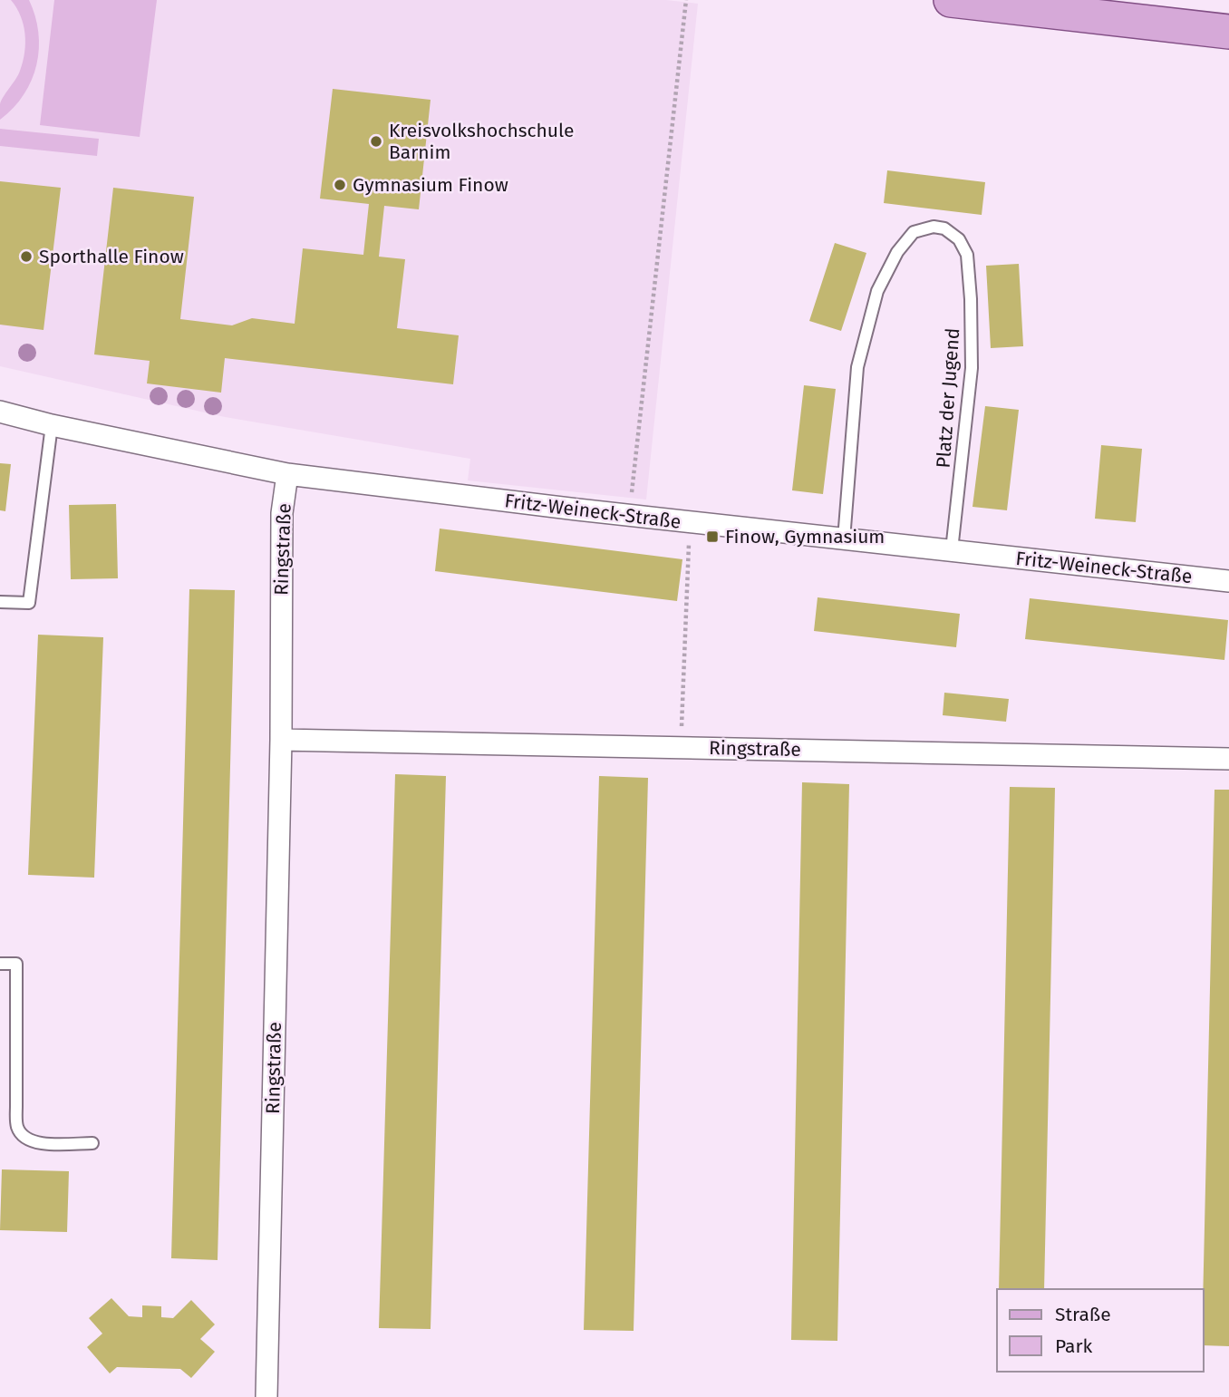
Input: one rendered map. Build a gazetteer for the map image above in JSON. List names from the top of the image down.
{
  "streets": {
    "street": ["Fritz-Weineck-Straße", "Ringstraße"],
    "lane": ["Platz der Jugend"]
  },
  "crossings": [
    ["Platz der Jugend", "Fritz-Weineck-Straße"],
    ["Fritz-Weineck-Straße", "Ringstraße"]
  ],
  "places": {
    "other": ["Kreisvolkshochschule Barnim", "Gymnasium Finow", "Sporthalle Finow"],
    "transit": ["Finow, Gymnasium"]
  },
  "legend": ["Straße", "Park"]
}
